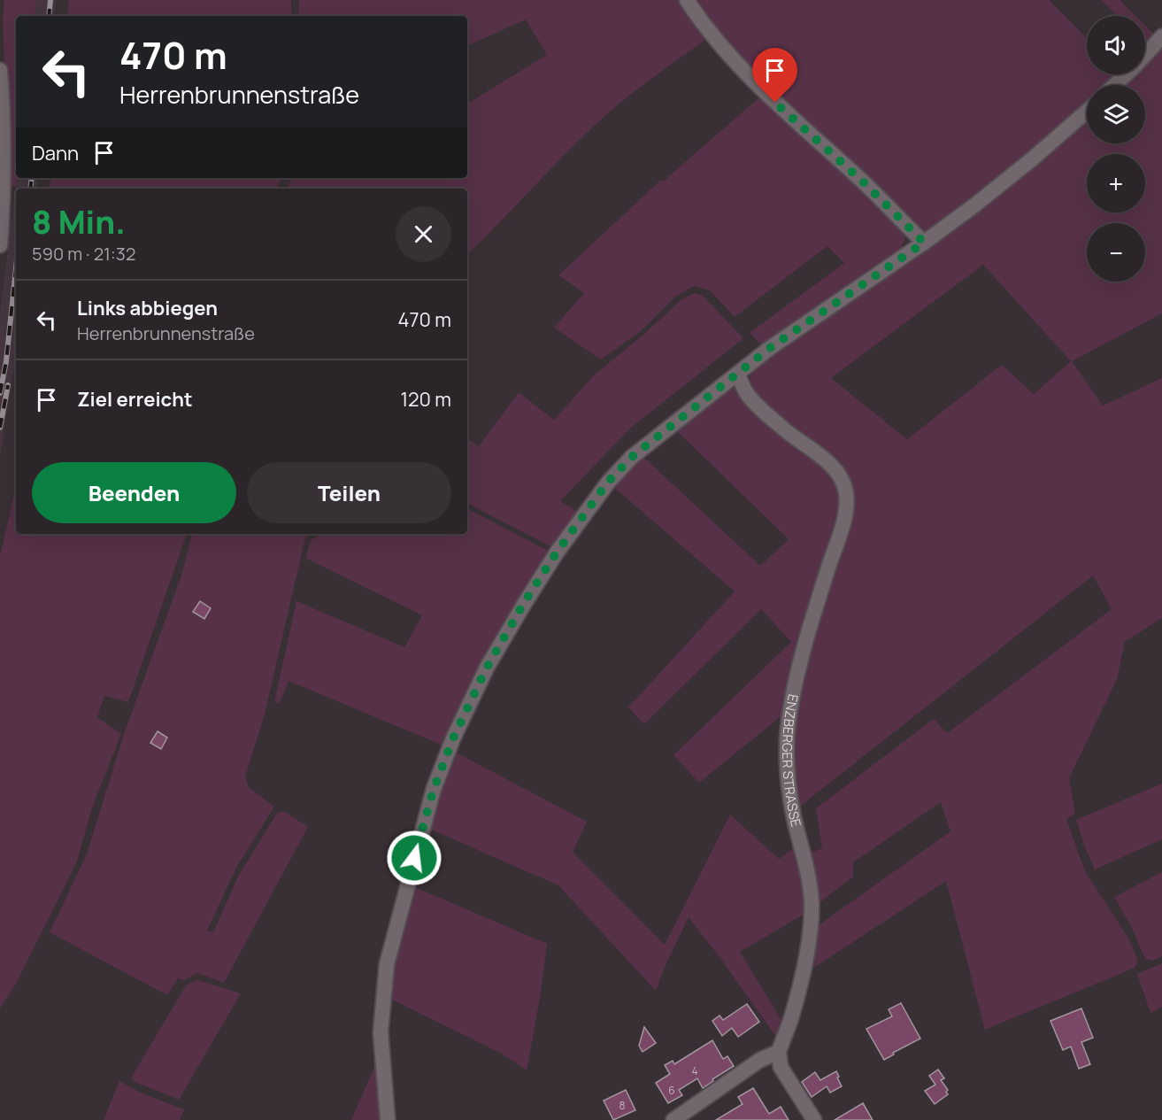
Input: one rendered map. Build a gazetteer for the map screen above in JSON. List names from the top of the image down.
{
  "streets": {
    "street": ["ENZBERGER STRASSE"]
  },
  "house_numbers": ["4", "6", "8"],
  "page": {
    "map_buttons": ["+", "−"],
    "turn": ["470 m", "Herrenbrunnenstraße"],
    "then": "Dann",
    "heading": ["8 Min.", "590 m · 21:32"],
    "list": [
      {
        "name": "Links abbiegen",
        "note": "Herrenbrunnenstraße",
        "value": "470 m"
      },
      {
        "name": "Ziel erreicht",
        "value": "120 m"
      }
    ],
    "buttons": ["Beenden", "Teilen"]
  }
}
